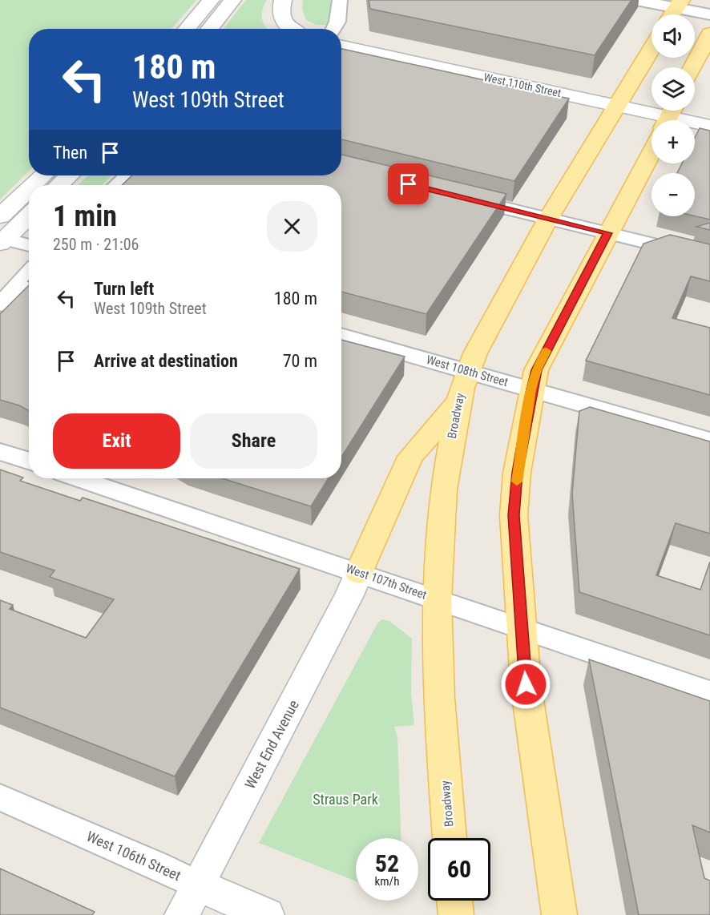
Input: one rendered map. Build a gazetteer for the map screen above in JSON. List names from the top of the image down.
{
  "streets": {
    "main road": [
      "West 110th Street",
      "Broadway",
      "West End Avenue",
      "West 106th Street"
    ],
    "street": ["West 108th Street", "West 107th Street"]
  },
  "crossings": [
    ["West 110th Street", "Broadway"],
    ["West 108th Street", "Broadway"],
    ["Broadway", "West 107th Street"],
    ["West 107th Street", "West End Avenue"],
    ["West End Avenue", "West 106th Street"]
  ],
  "parks": ["Straus Park"],
  "page": {
    "map_buttons": ["+", "−"],
    "turn": ["180 m", "West 109th Street"],
    "then": "Then",
    "heading": ["1 min", "250 m · 21:06"],
    "list": [
      {
        "name": "Turn left",
        "note": "West 109th Street",
        "value": "180 m"
      },
      {
        "name": "Arrive at destination",
        "value": "70 m"
      }
    ],
    "buttons": ["Exit", "Share"],
    "speed": "52 km/h",
    "limit": "60"
  }
}
